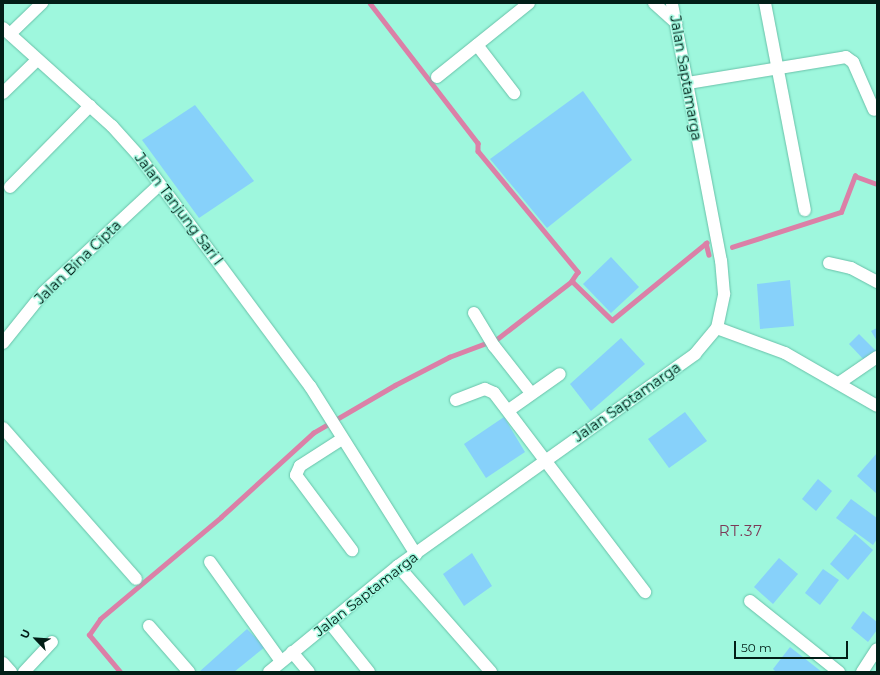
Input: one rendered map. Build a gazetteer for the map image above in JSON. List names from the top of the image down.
{
  "streets": {
    "street": ["Jalan Saptamarga", "Jalan Tanjung Sari I", "Jalan Bina Cipta"]
  },
  "crossings": [
    ["Jalan Tanjung Sari I", "Jalan Bina Cipta"]
  ],
  "districts": ["RT.37"],
  "scale_bar": "50 m",
  "north": "top left"
}
